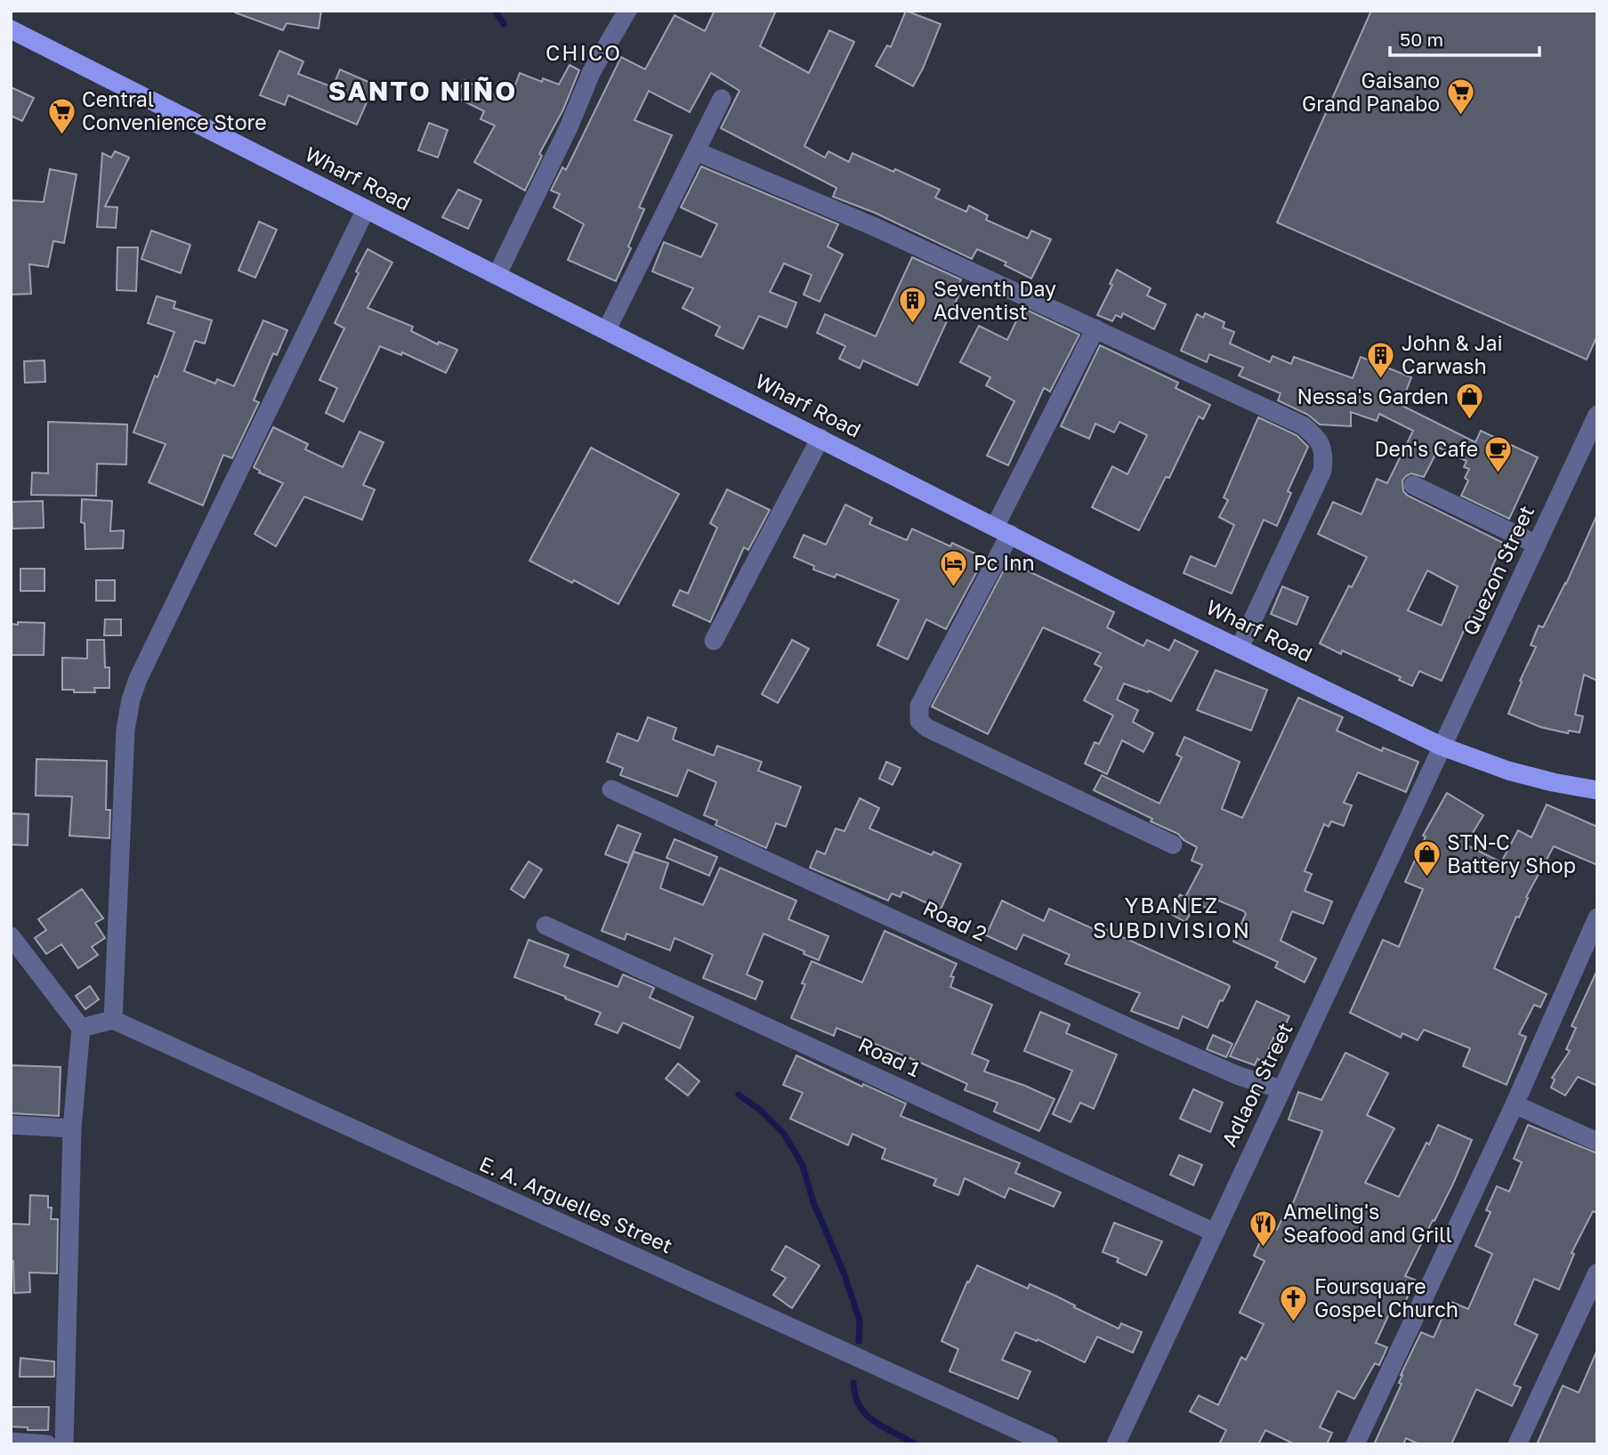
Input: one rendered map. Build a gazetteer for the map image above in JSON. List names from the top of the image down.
{
  "streets": {
    "main road": ["Wharf Road"],
    "street": [
      "Quezon Street",
      "Road 2",
      "Road 1",
      "Adlaon Street",
      "E. A. Arguelles Street"
    ]
  },
  "crossings": [
    ["Wharf Road", "Quezon Street"],
    ["Wharf Road", "Adlaon Street"],
    ["Quezon Street", "Adlaon Street"],
    ["Road 2", "Adlaon Street"],
    ["Road 1", "Adlaon Street"]
  ],
  "districts": ["CHICO", "SANTO NIÑO", "YBANEZ SUBDIVISION"],
  "places": {
    "supermarket": ["Gaisano Grand Panabo", "Central Convenience Store"],
    "building": ["Seventh Day Adventist", "John & Jai Carwash"],
    "shop": ["Nessa's Garden", "STN-C Battery Shop"],
    "cafe": ["Den's Cafe"],
    "hotel": ["Pc Inn"],
    "restaurant": ["Ameling's Seafood and Grill"],
    "church": ["Foursquare Gospel Church"]
  },
  "scale_bar": "50 m"
}
